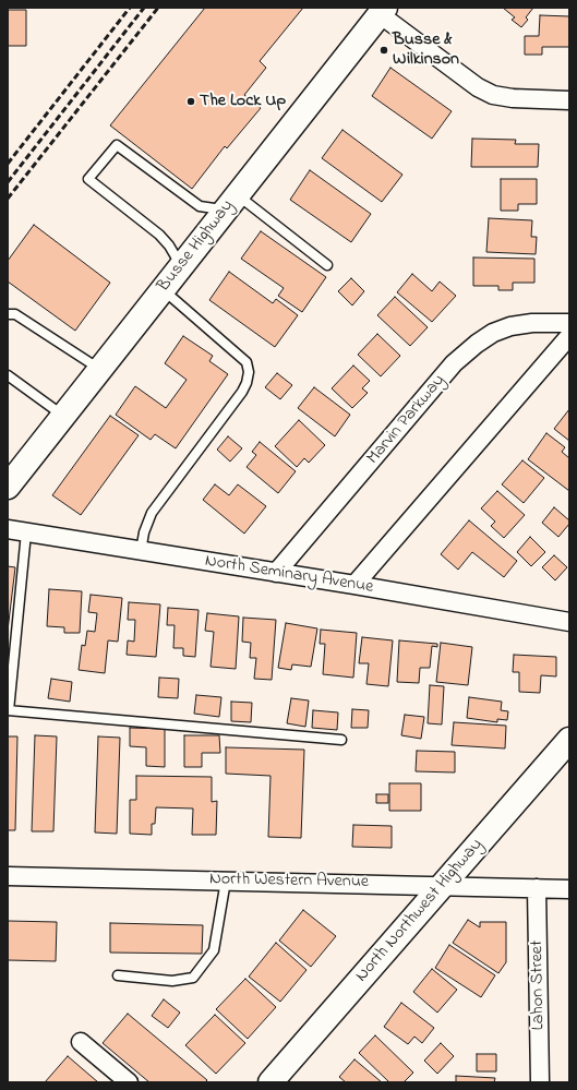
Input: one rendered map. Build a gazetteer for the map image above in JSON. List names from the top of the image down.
{
  "streets": {
    "main road": ["Busse Highway", "North Northwest Highway"],
    "street": [
      "Marvin Parkway",
      "North Seminary Avenue",
      "North Western Avenue",
      "Lahon Street"
    ]
  },
  "crossings": [
    ["Marvin Parkway", "North Seminary Avenue"],
    ["North Western Avenue", "North Northwest Highway"],
    ["North Western Avenue", "Lahon Street"]
  ],
  "places": ["Busse & Wilkinson", "The Lock Up"]
}
